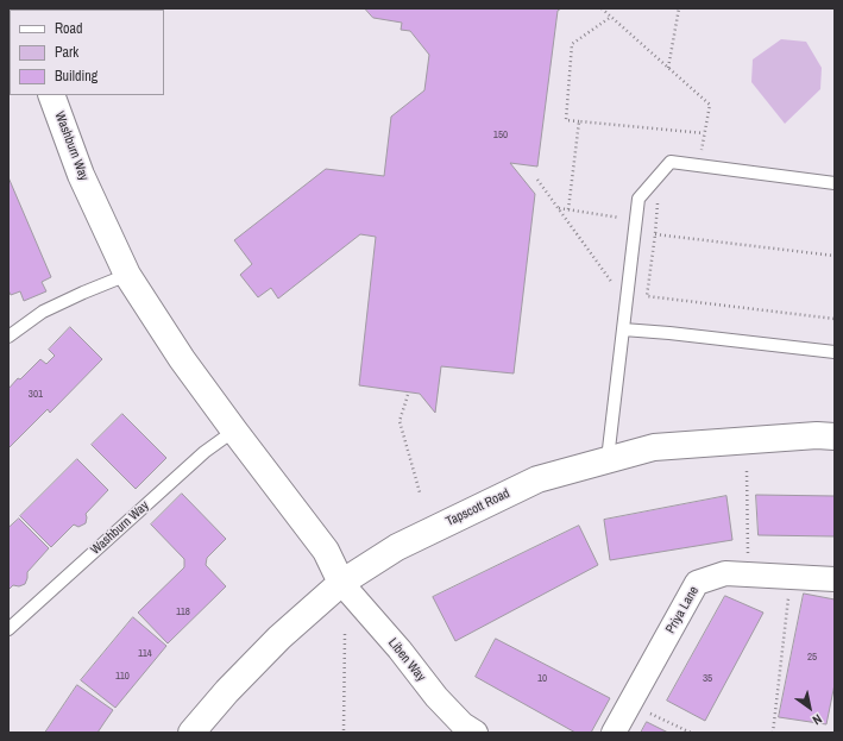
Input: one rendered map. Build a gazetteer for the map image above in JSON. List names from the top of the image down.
{
  "streets": {
    "street": [
      "Washburn Way",
      "Tapscott Road",
      "Priya Lane",
      "Liben Way"
    ]
  },
  "crossings": [
    ["Washburn Way", "Tapscott Road"],
    ["Washburn Way", "Liben Way"],
    ["Tapscott Road", "Liben Way"]
  ],
  "house_numbers": [
    "150",
    "301",
    "118",
    "114",
    "25",
    "110",
    "10",
    "35"
  ],
  "legend": ["Road", "Park", "Building"],
  "north": "bottom right"
}
